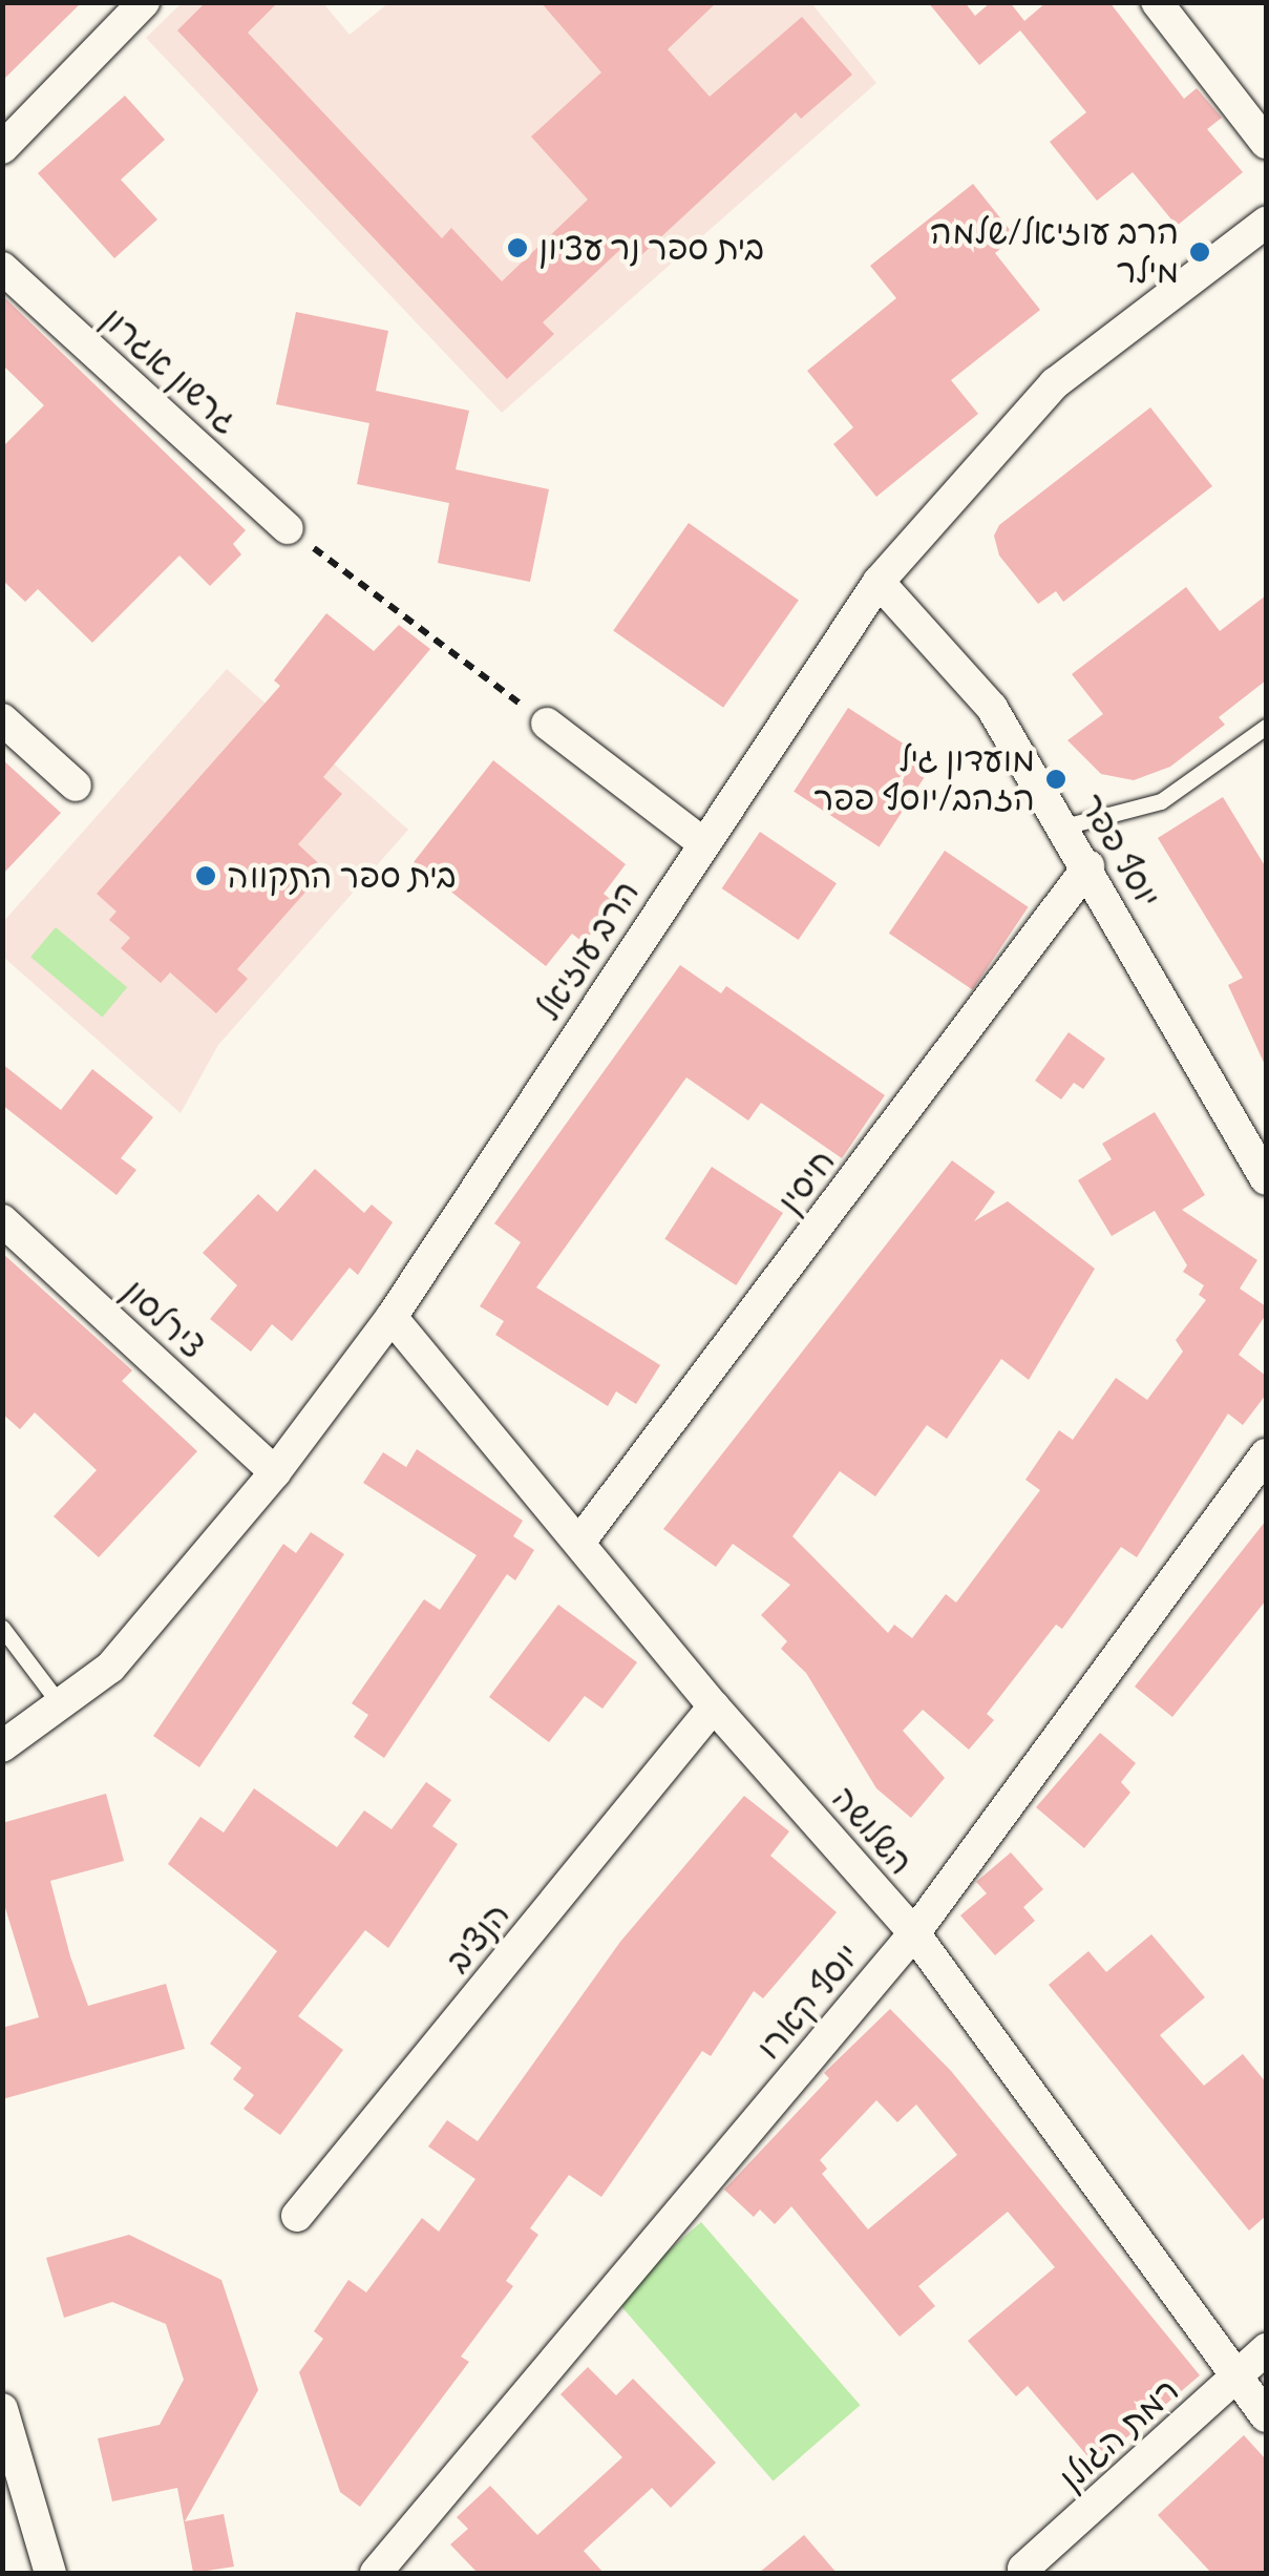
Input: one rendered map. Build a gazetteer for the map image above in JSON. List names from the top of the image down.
{
  "streets": {
    "street": [
      "גרשון אגרון",
      "יוסף פפר",
      "הרב עוזיאל",
      "חיסין",
      "צירלסון",
      "השלושה",
      "הנציב",
      "יוסף קארו",
      "רמת הגולן"
    ]
  },
  "crossings": [
    ["יוסף פפר", "הרב עוזיאל"],
    ["יוסף פפר", "חיסין"],
    ["הרב עוזיאל", "צירלסון"],
    ["הרב עוזיאל", "השלושה"],
    ["חיסין", "השלושה"],
    ["השלושה", "הנציב"],
    ["השלושה", "יוסף קארו"],
    ["השלושה", "רמת הגולן"]
  ],
  "places": [
    "בית ספר נר עציון",
    "הרב עוזיאל/שלמה מילר",
    "מועדון גיל הזהב/יוסף פפר",
    "בית ספר התקווה"
  ]
}
